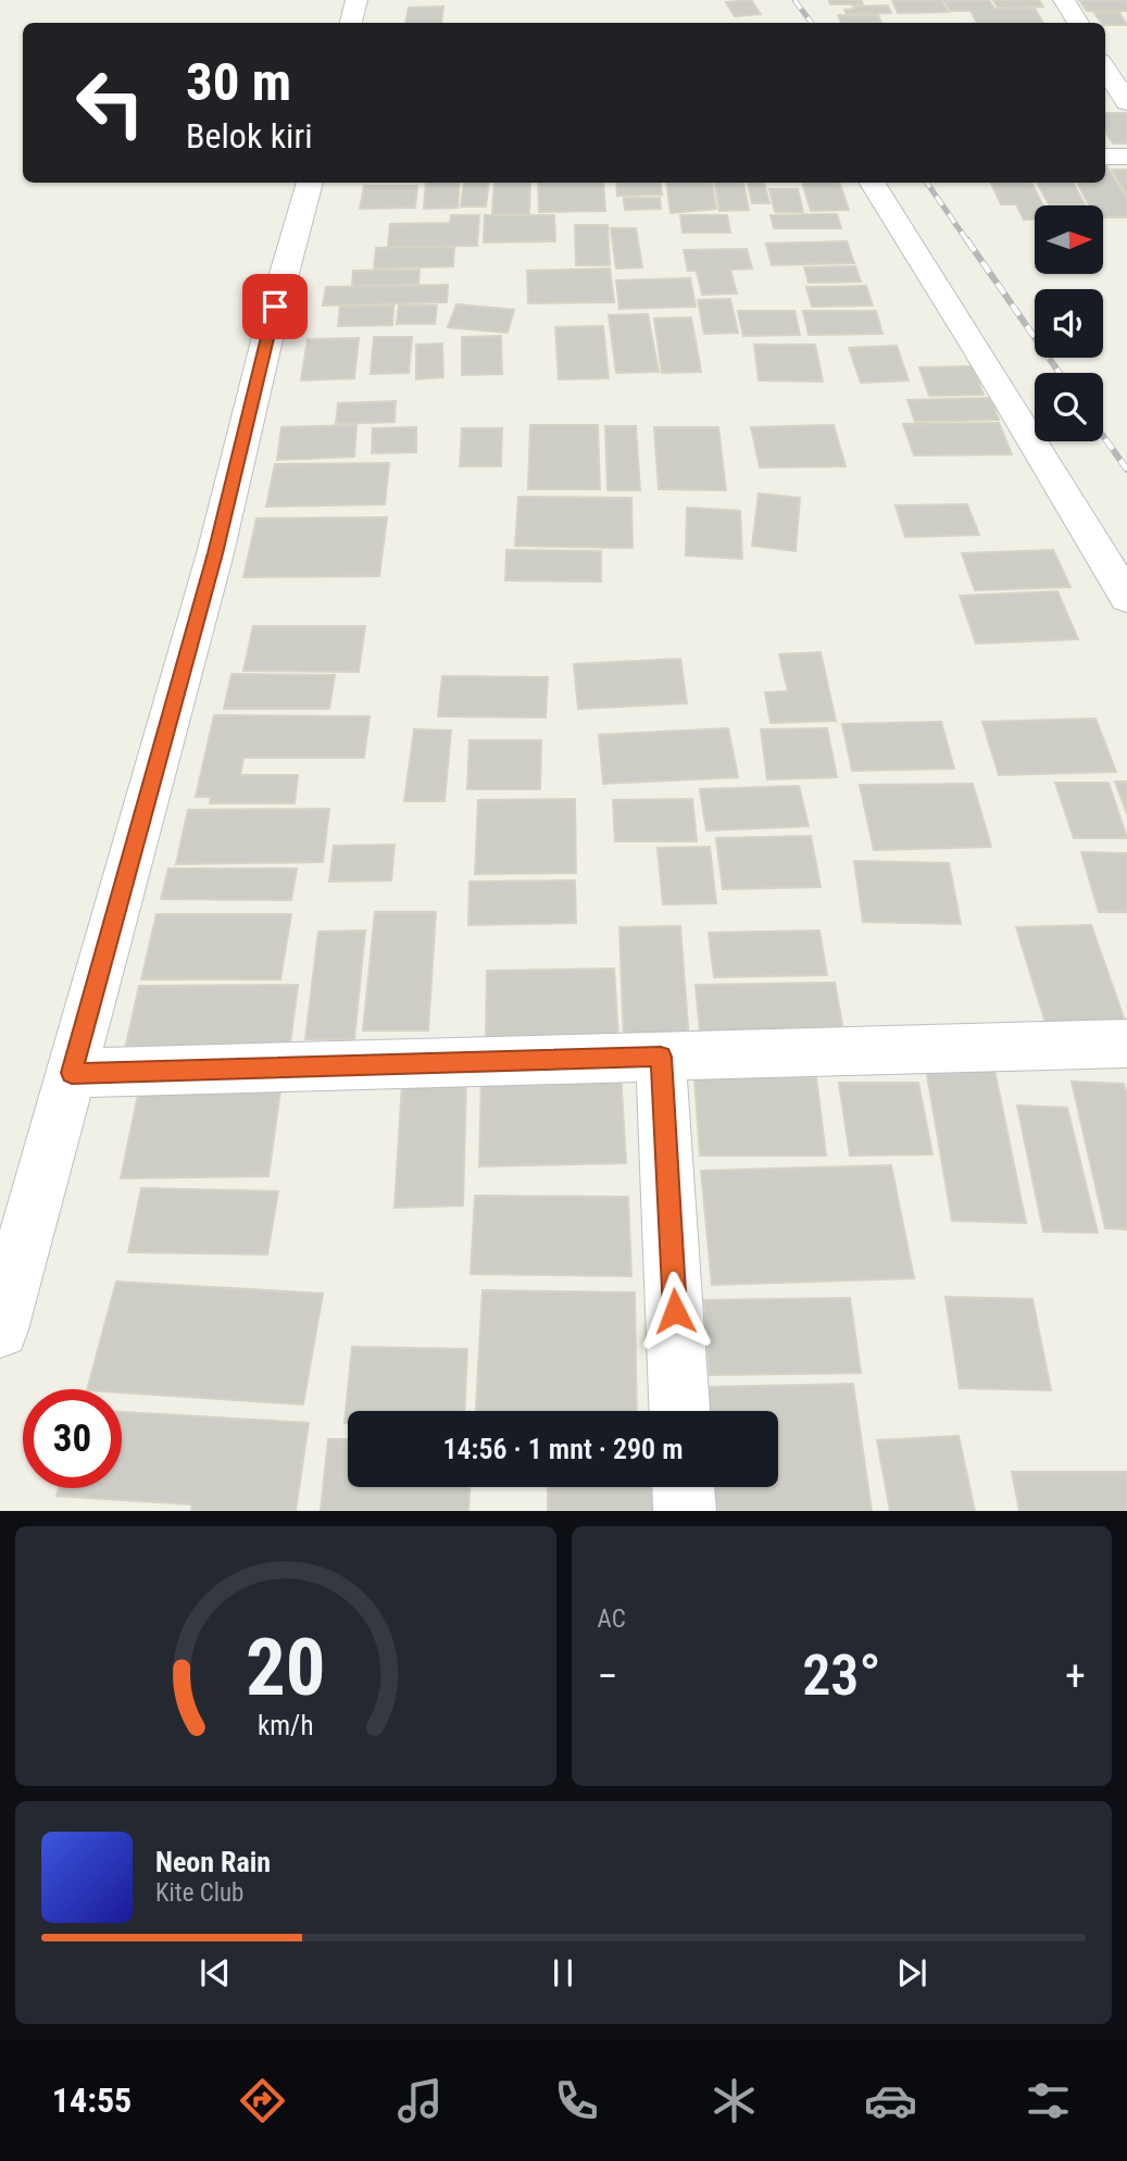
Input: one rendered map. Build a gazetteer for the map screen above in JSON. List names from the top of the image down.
{
  "north": "right",
  "page": {
    "turn": ["30 m", "Belok kiri"],
    "limit": "30",
    "trip": "14:56 · 1 mnt · 290 m",
    "tile": "AC",
    "heat": ["−", "23°", "+"],
    "song": ["Neon Rain", "Kite Club"],
    "tabs": "14:55",
    "gauge": ["20", "km/h"]
  }
}
